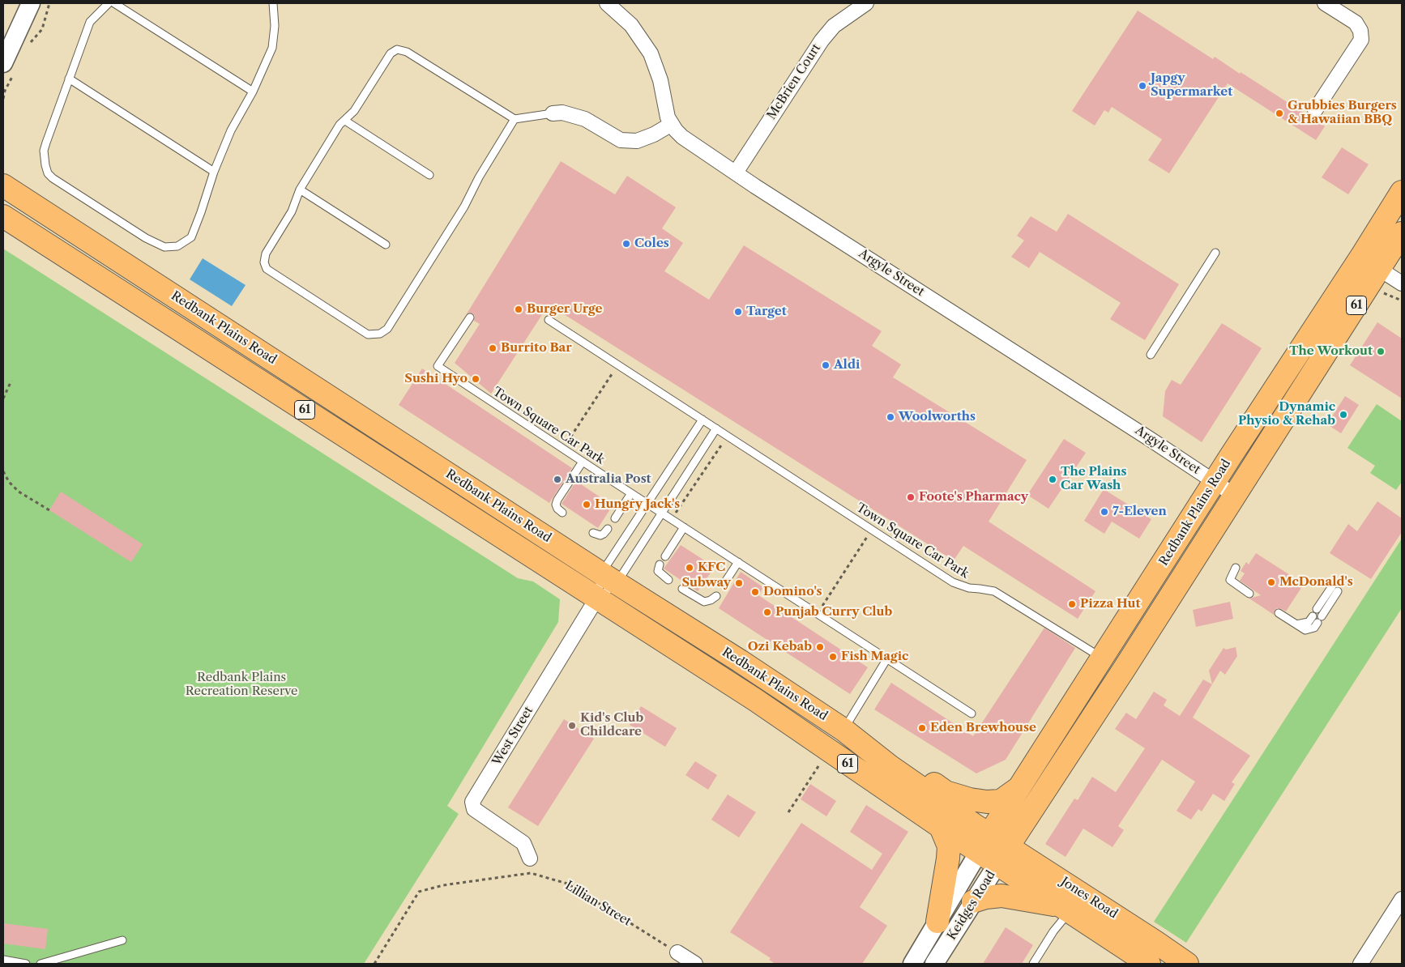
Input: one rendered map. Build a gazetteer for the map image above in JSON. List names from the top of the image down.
{
  "streets": {
    "main road": ["61", "Redbank Plains Road", "Jones Road"],
    "street": [
      "McBrien Court",
      "Argyle Street",
      "West Street",
      "Keidges Road"
    ],
    "lane": ["Town Square Car Park"],
    "path": ["Lillian Street"]
  },
  "crossings": [
    ["McBrien Court", "Argyle Street"],
    ["Argyle Street", "Redbank Plains Road"],
    ["61", "Redbank Plains Road"],
    ["Redbank Plains Road", "Town Square Car Park"],
    ["Redbank Plains Road", "West Street"],
    ["Redbank Plains Road", "Jones Road"],
    ["Redbank Plains Road", "Keidges Road"],
    ["Jones Road", "Keidges Road"]
  ],
  "parks": ["Redbank Plains Recreation Reserve"],
  "places": [
    "Japgy Supermarket",
    "Grubbies Burgers & Hawaiian BBQ",
    "Coles",
    "Burger Urge",
    "Target",
    "Burrito Bar",
    "The Workout",
    "Aldi",
    "Sushi Hyo",
    "Dynamic Physio & Rehab",
    "Woolworths",
    "Australia Post",
    "The Plains Car Wash",
    "Foote's Pharmacy",
    "Hungry Jack's",
    "7-Eleven",
    "KFC",
    "McDonald's",
    "Subway",
    "Domino's",
    "Pizza Hut",
    "Punjab Curry Club",
    "Ozi Kebab",
    "Fish Magic",
    "Kid's Club Childcare",
    "Eden Brewhouse"
  ]
}
